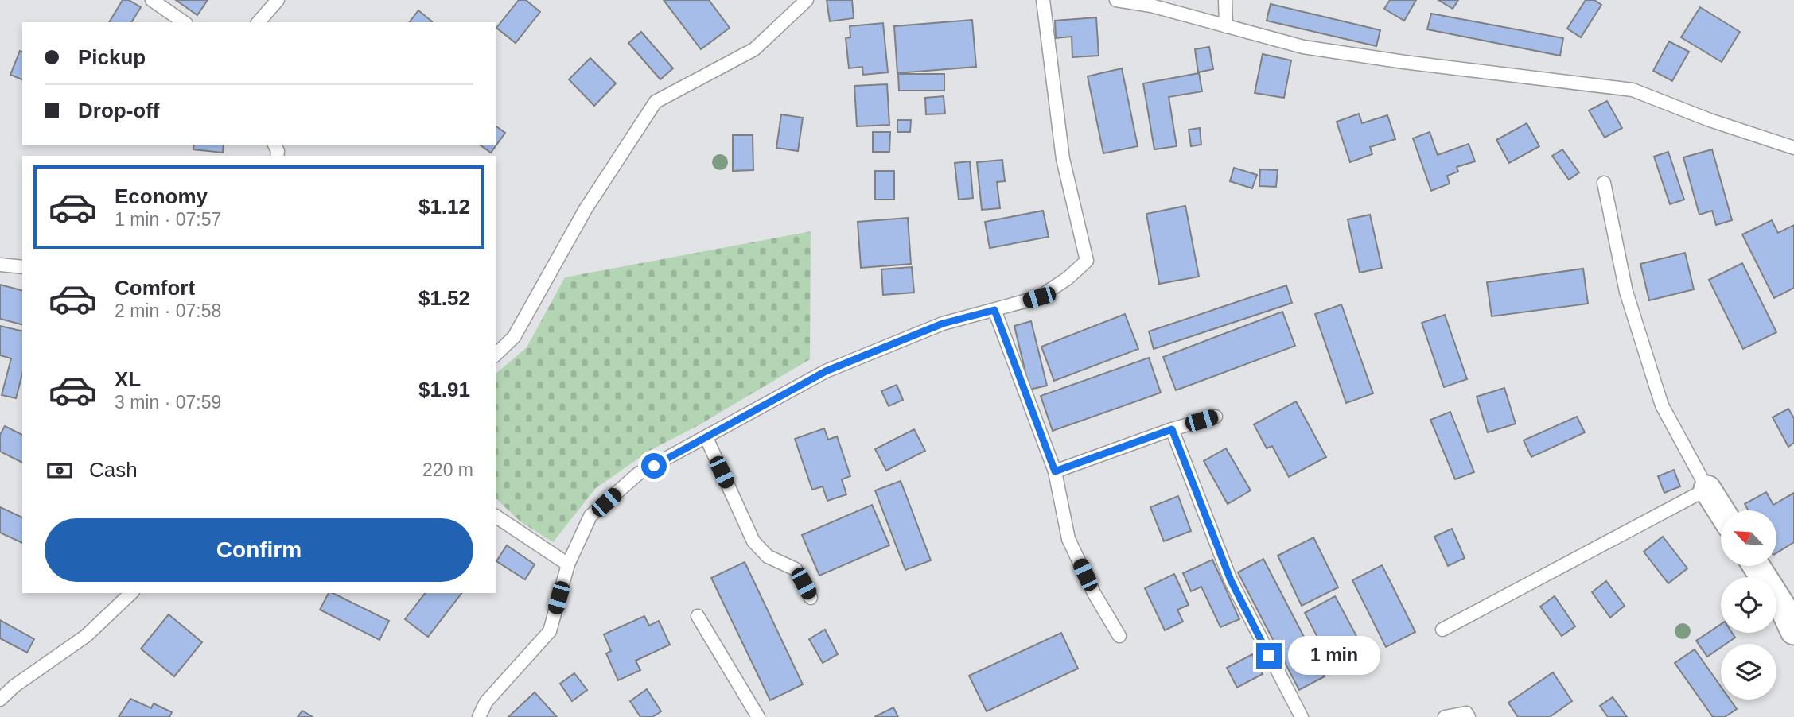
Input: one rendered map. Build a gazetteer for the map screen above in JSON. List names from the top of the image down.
{
  "north": "top left",
  "page": {
    "banner": ["Pickup", "Drop-off"],
    "list": [
      {
        "name": "Economy",
        "note": "1 min · 07:57",
        "value": "$1.12"
      },
      {
        "name": "Comfort",
        "note": "2 min · 07:58",
        "value": "$1.52"
      },
      {
        "name": "XL",
        "note": "3 min · 07:59",
        "value": "$1.91"
      }
    ],
    "pay": ["Cash", "220 m"],
    "buttons": "Confirm",
    "bubble": "1 min"
  }
}
